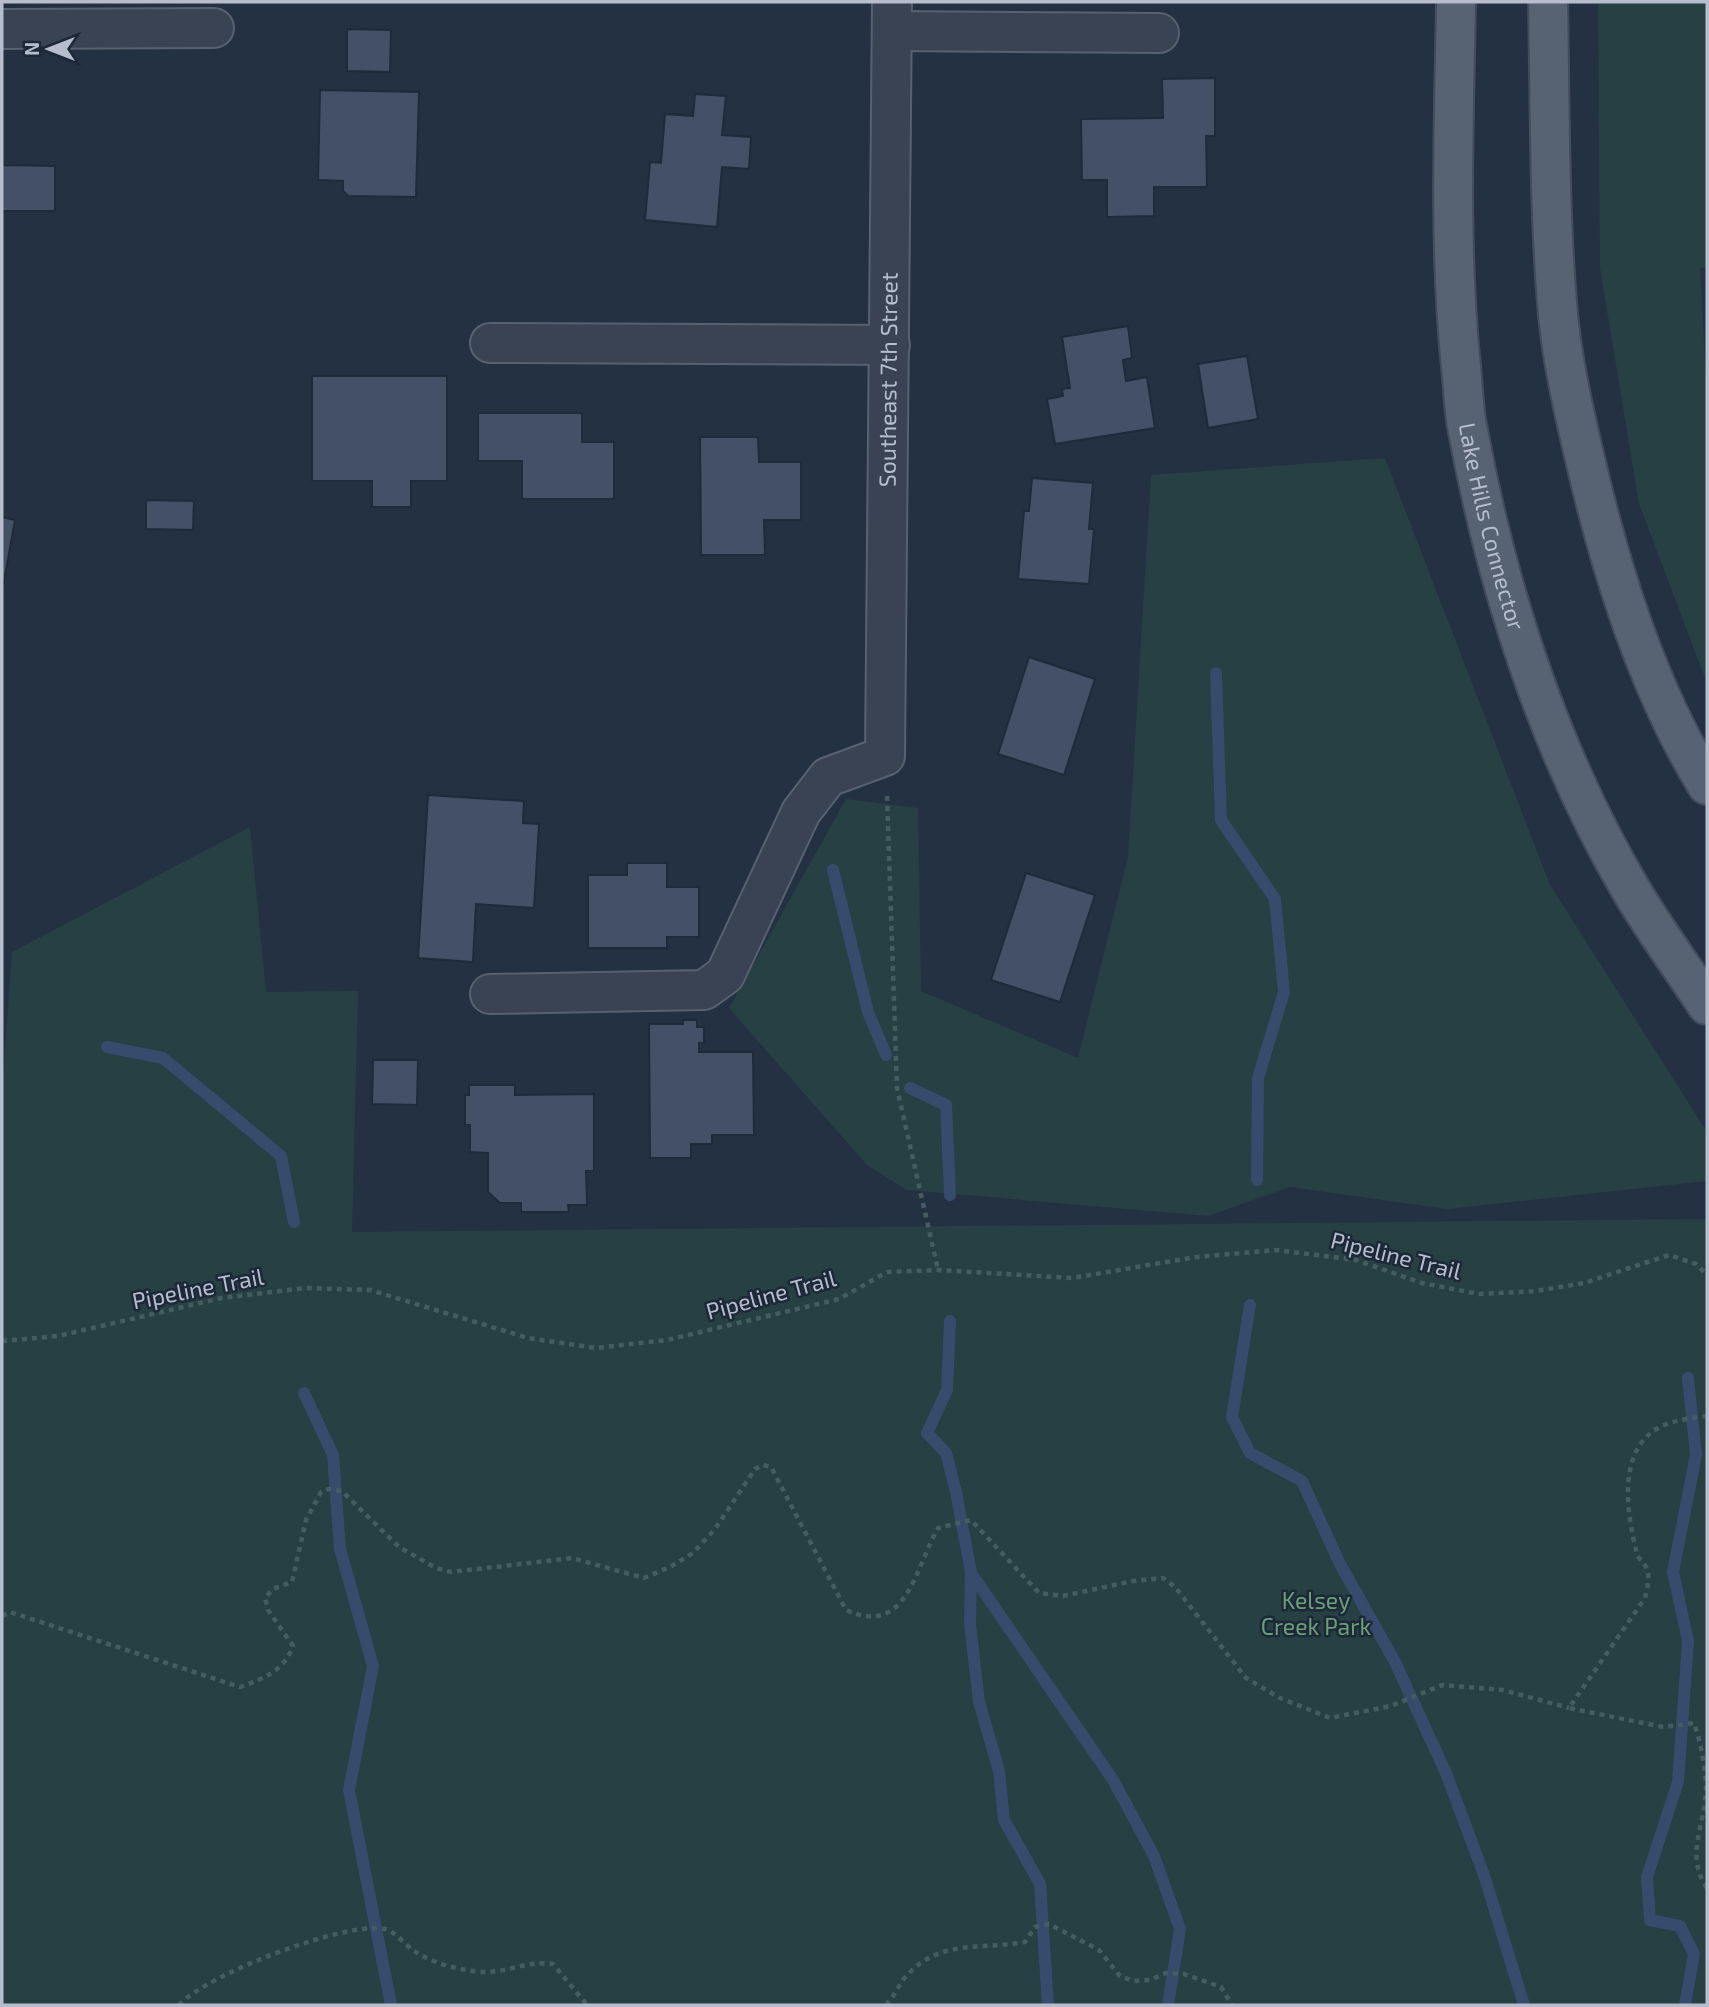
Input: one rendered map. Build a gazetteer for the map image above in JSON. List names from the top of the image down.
{
  "streets": {
    "main road": ["Lake Hills Connector"],
    "street": ["Southeast 7th Street"],
    "path": ["Pipeline Trail"]
  },
  "parks": ["Kelsey Creek Park"],
  "north": "left"
}
